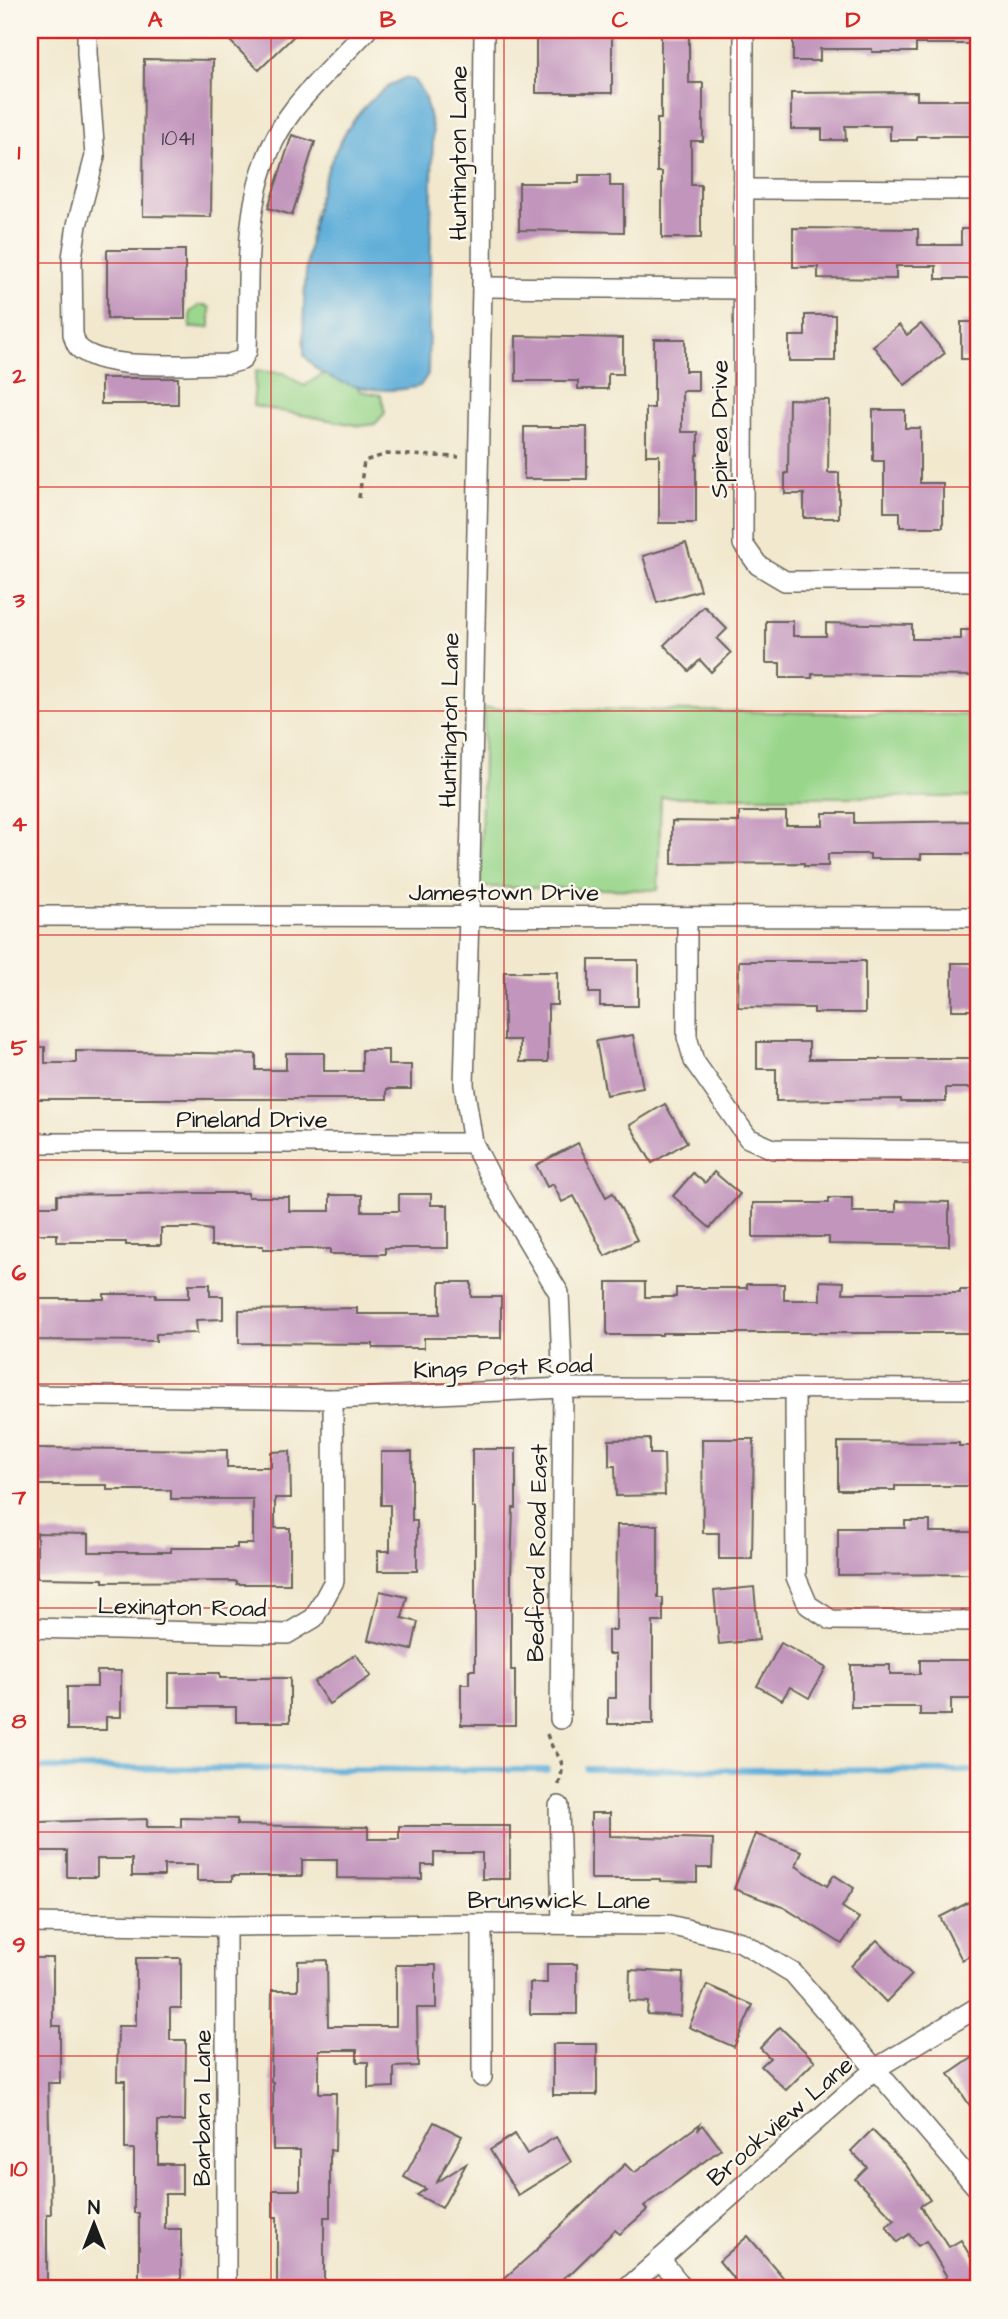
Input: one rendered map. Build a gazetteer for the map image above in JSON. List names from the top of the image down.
{
  "streets": {
    "street": [
      "Huntington Lane",
      "Spirea Drive",
      "Jamestown Drive",
      "Pineland Drive",
      "Kings Post Road",
      "Bedford Road East",
      "Lexington Road",
      "Brunswick Lane",
      "Barbara Lane",
      "Brookview Lane"
    ]
  },
  "crossings": [
    ["Huntington Lane", "Jamestown Drive"],
    ["Huntington Lane", "Pineland Drive"],
    ["Huntington Lane", "Kings Post Road"],
    ["Huntington Lane", "Bedford Road East"],
    ["Kings Post Road", "Bedford Road East"],
    ["Kings Post Road", "Lexington Road"],
    ["Brunswick Lane", "Barbara Lane"],
    ["Brunswick Lane", "Brookview Lane"]
  ],
  "house_numbers": ["1041"],
  "north": "top",
  "grid": {
    "columns": [
      "A",
      "B",
      "C",
      "D"
    ],
    "rows": [
      "1",
      "2",
      "3",
      "4",
      "5",
      "6",
      "7",
      "8",
      "9",
      "10"
    ]
  }
}
